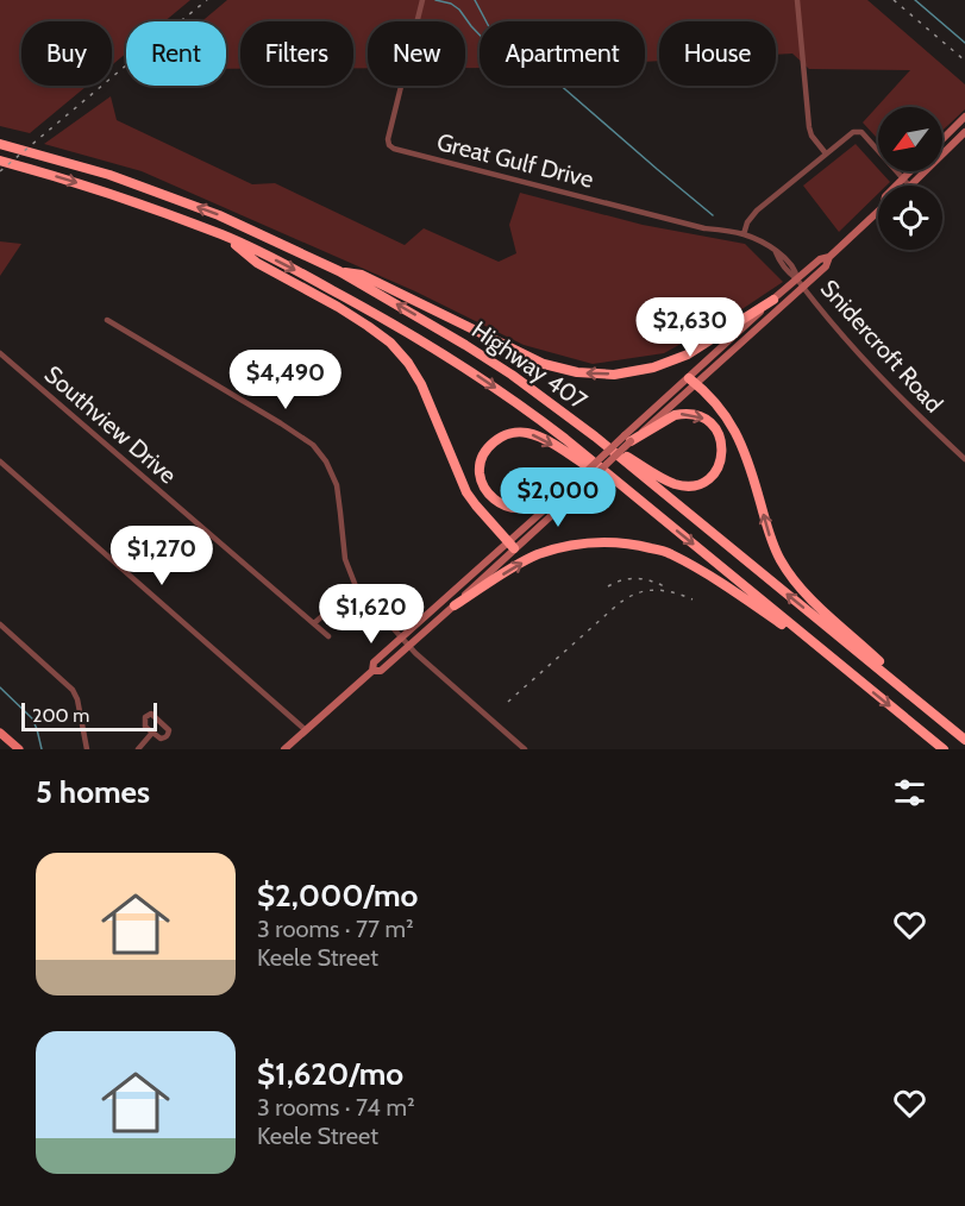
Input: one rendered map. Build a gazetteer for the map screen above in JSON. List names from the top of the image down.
{
  "streets": {
    "highway": ["Highway 407"],
    "street": ["Great Gulf Drive", "Snidercroft Road", "Southview Drive"]
  },
  "crossings": [
    ["Great Gulf Drive", "Snidercroft Road"]
  ],
  "scale_bar": "200 m",
  "north": "bottom left",
  "page": {
    "chip": [
      "Buy",
      "Rent",
      "Filters",
      "New",
      "Apartment",
      "House"
    ],
    "price": [
      "$2,630",
      "$4,490",
      "$2,000",
      "$1,270",
      "$1,620"
    ],
    "scale": "200 m",
    "heading": "5 homes",
    "list": [
      {
        "name": "$2,000/mo",
        "note": "3 rooms · 77 m² · Keele Street"
      },
      {
        "name": "$1,620/mo",
        "note": "3 rooms · 74 m² · Keele Street"
      }
    ]
  }
}
